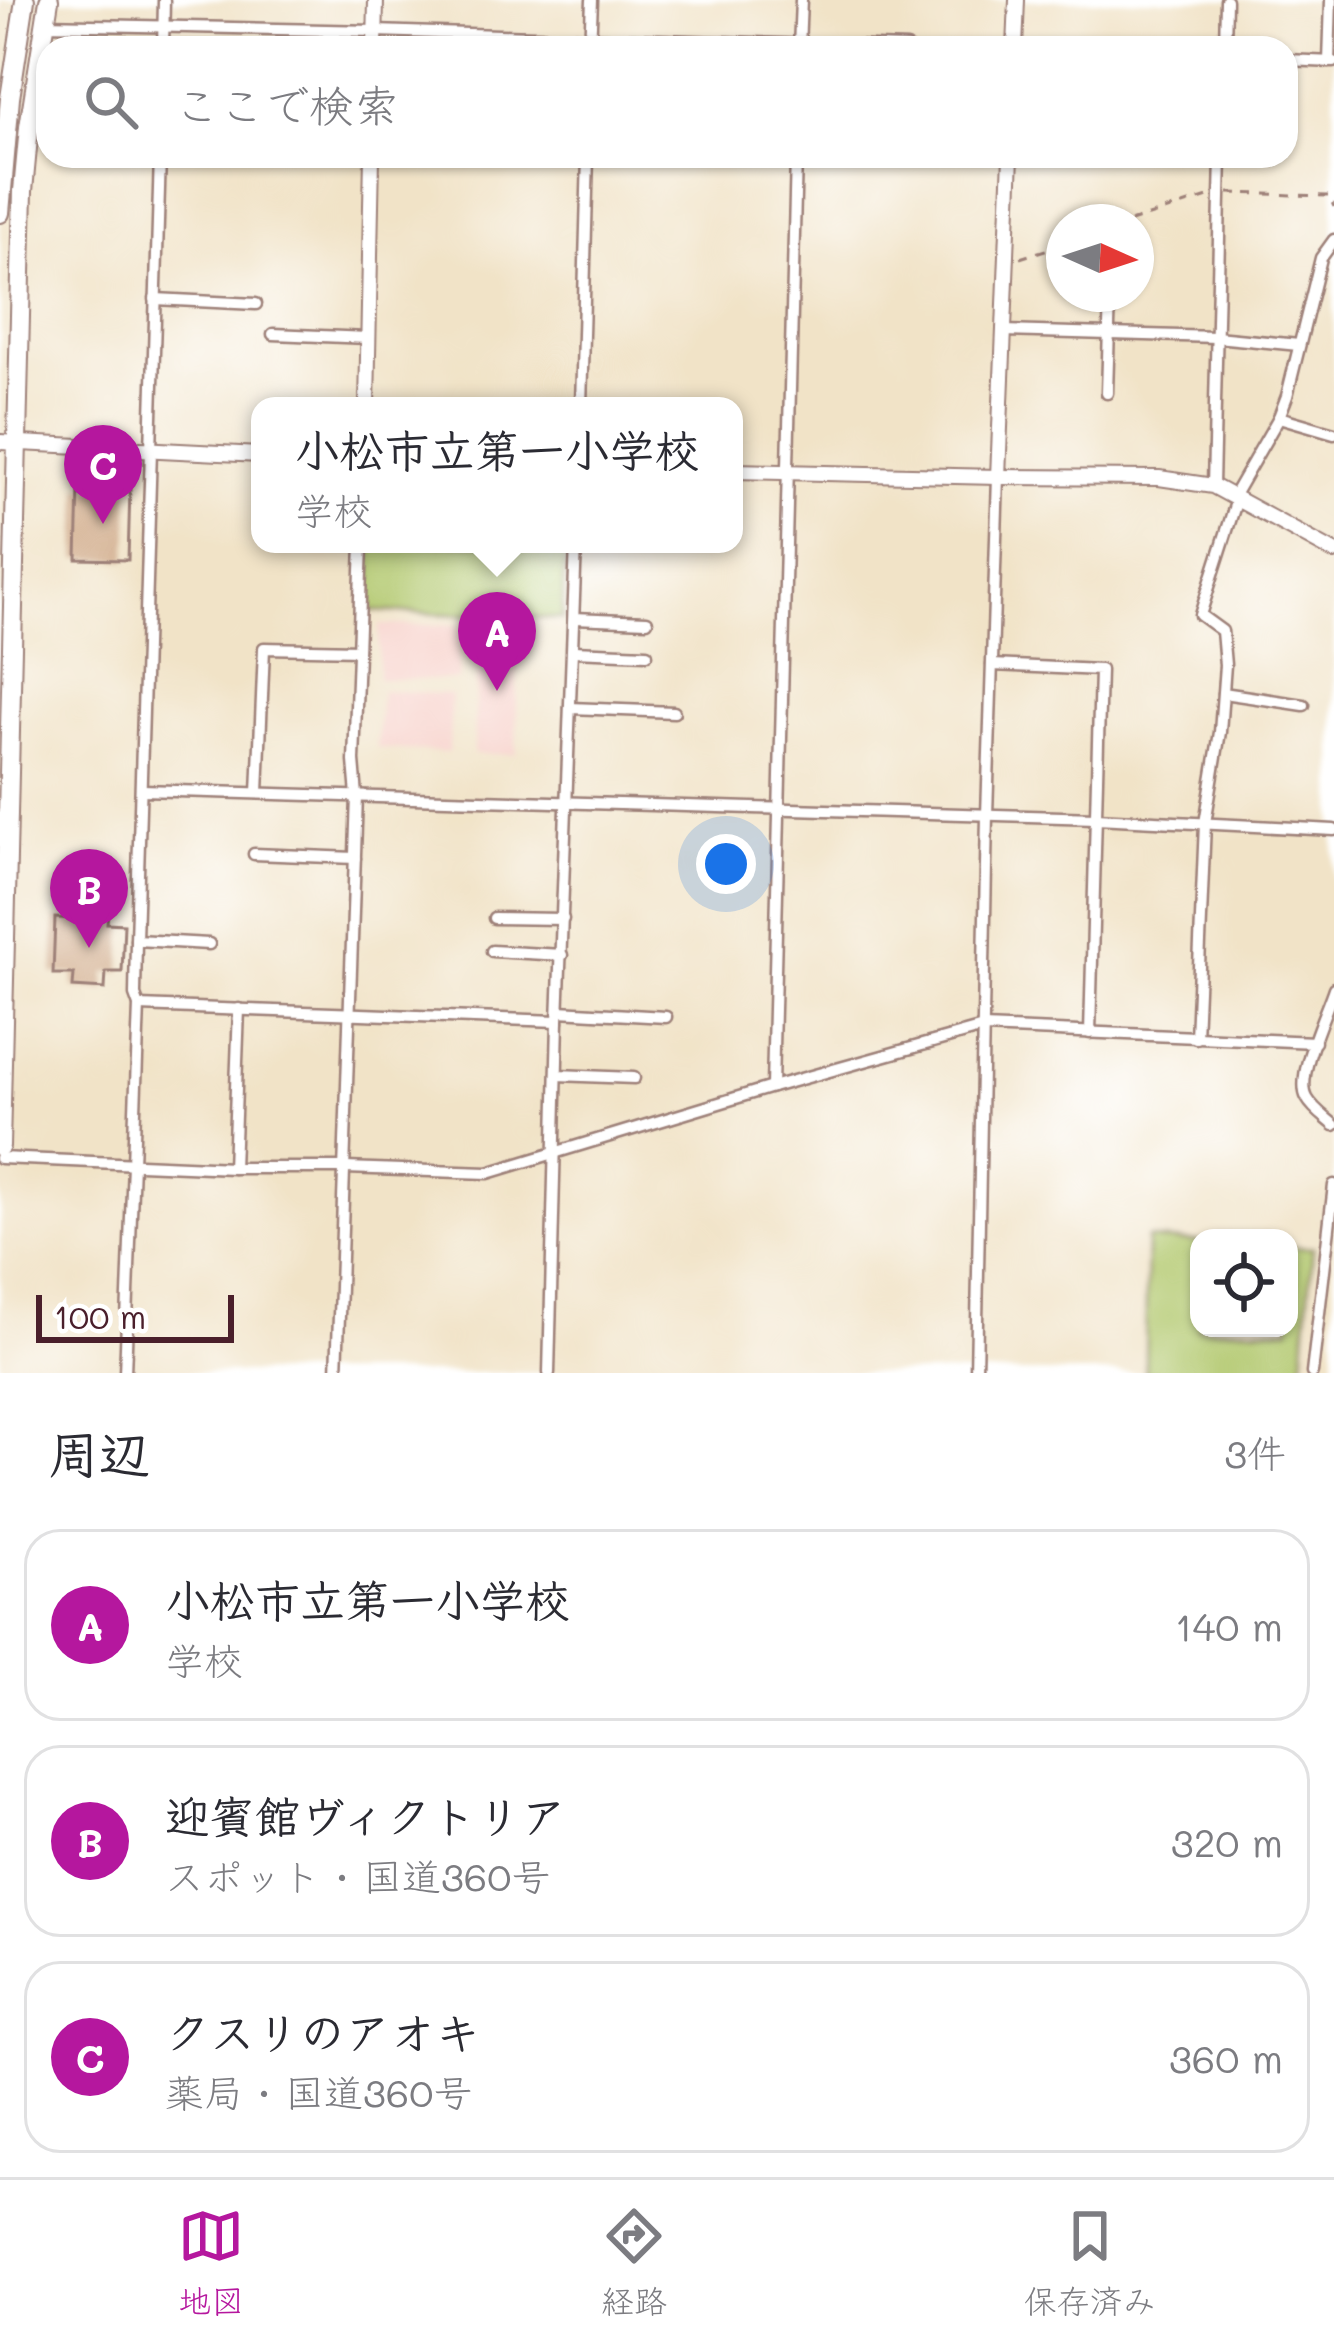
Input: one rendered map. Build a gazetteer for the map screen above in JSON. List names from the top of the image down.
{
  "scale_bar": "100 m",
  "north": "right",
  "page": {
    "search": "ここで検索",
    "popup": ["小松市立第一小学校", "学校"],
    "pins": ["C", "A", "B"],
    "scale": "100 m",
    "heading": ["周辺", "3件"],
    "list": [
      {
        "mark": "A",
        "name": "小松市立第一小学校",
        "note": "学校",
        "value": "140 m"
      },
      {
        "mark": "B",
        "name": "迎賓館ヴィクトリア",
        "note": "スポット · 国道360号",
        "value": "320 m"
      },
      {
        "mark": "C",
        "name": "クスリのアオキ",
        "note": "薬局 · 国道360号",
        "value": "360 m"
      }
    ],
    "nav": ["地図", "経路", "保存済み"]
  }
}
